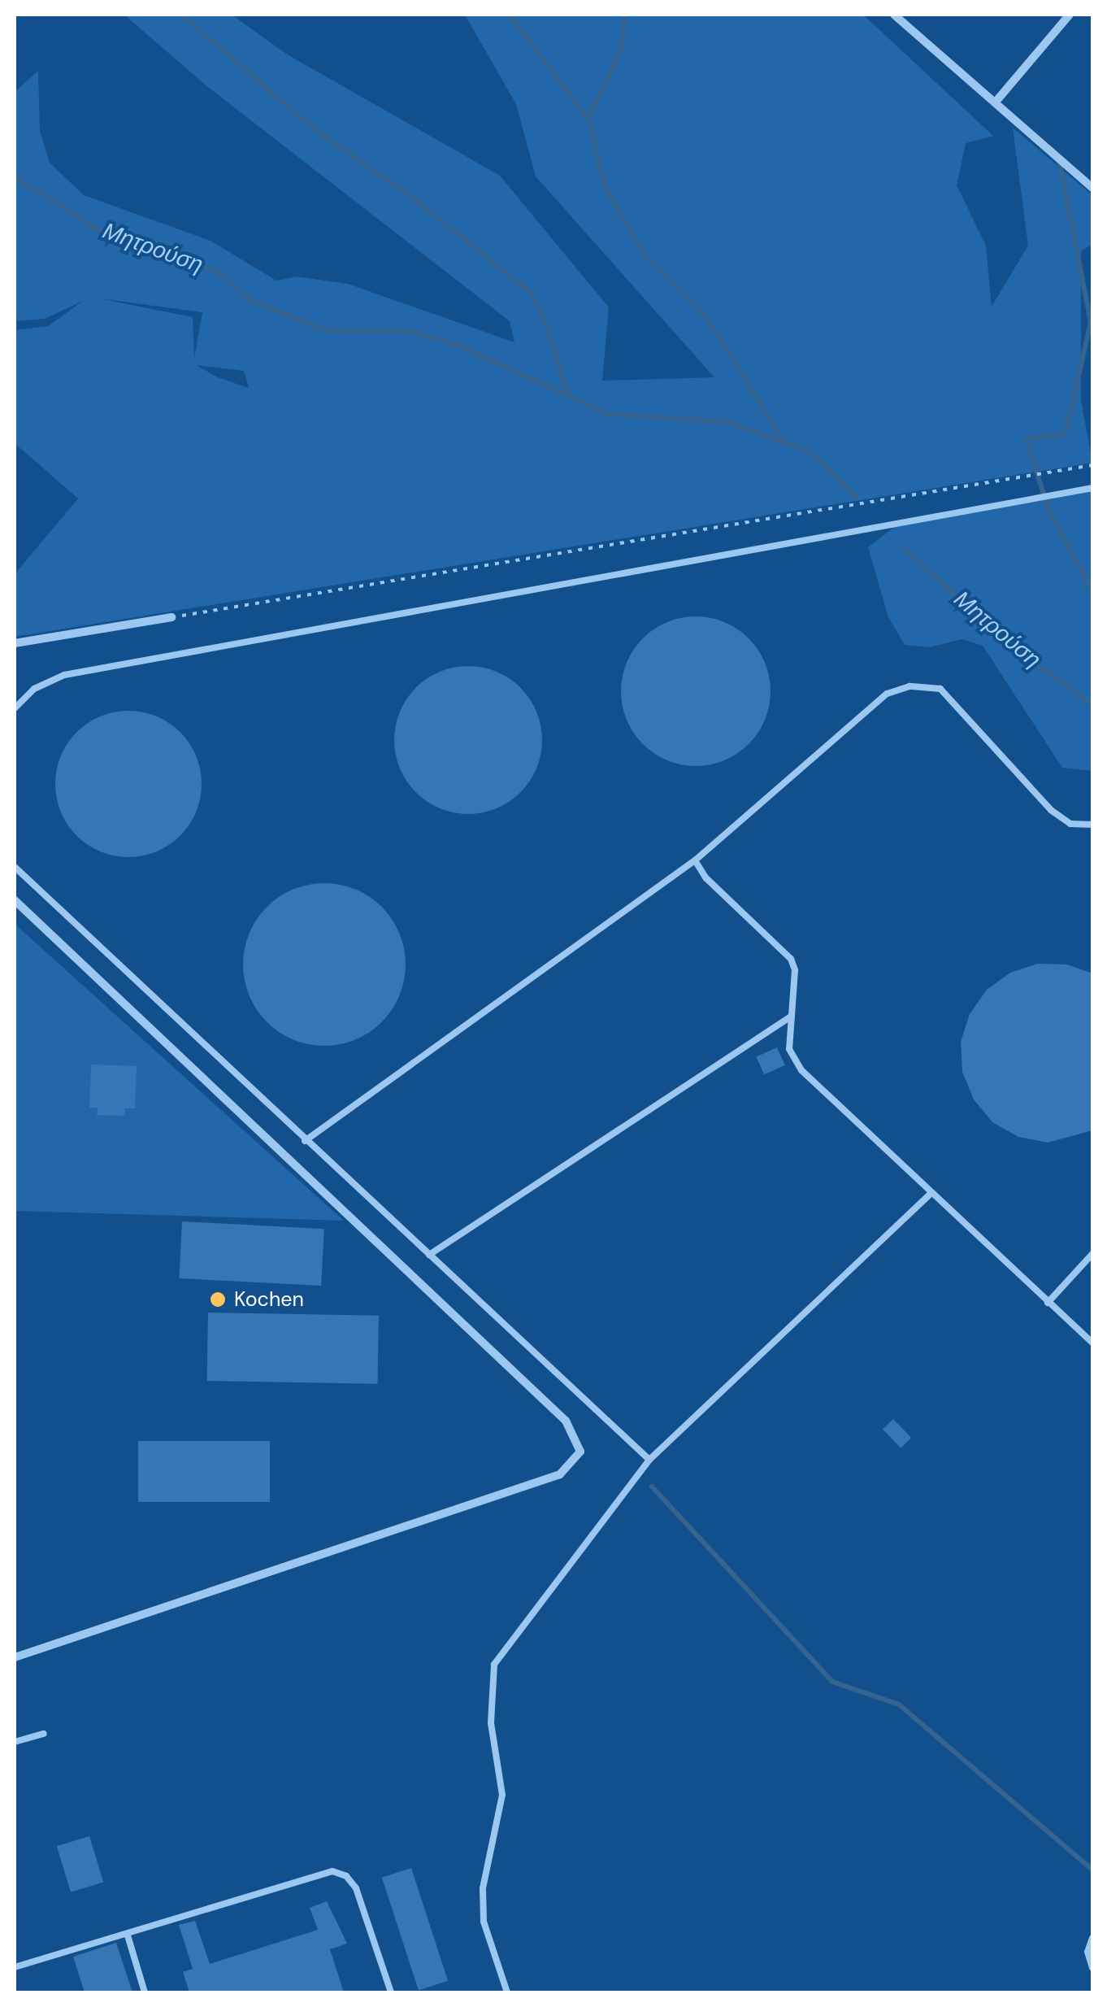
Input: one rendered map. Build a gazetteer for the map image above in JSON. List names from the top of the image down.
{
  "water": ["Μητρούση"],
  "places": ["Kochen"]
}
